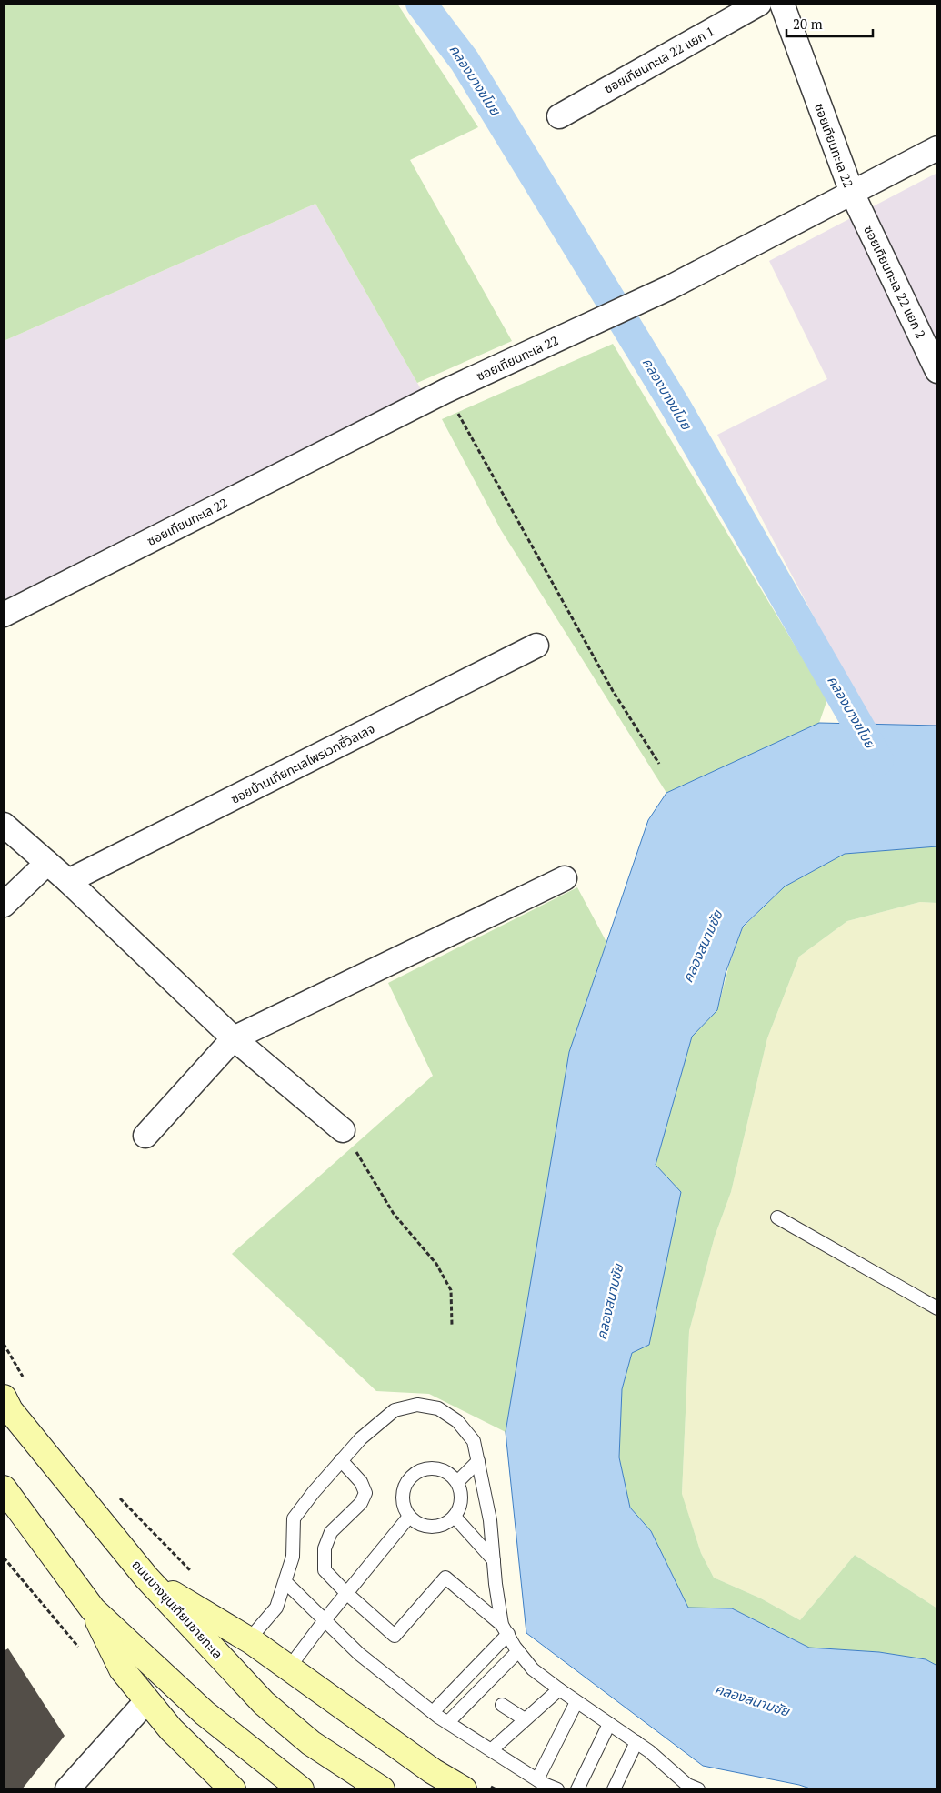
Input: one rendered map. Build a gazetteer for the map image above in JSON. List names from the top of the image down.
{
  "streets": {
    "main road": ["ถนนบางขุนเทียนชายทะเล"],
    "street": [
      "ซอยเทียนทะเล 22 แยก 1",
      "ซอยเทียนทะเล 22",
      "ซอยเทียนทะเล 22 แยก 2",
      "ซอยบ้านเทียทะเลไพรเวทซี่วิลเลจ"
    ]
  },
  "crossings": [
    ["ซอยเทียนทะเล 22", "ซอยเทียนทะเล 22 แยก 2"]
  ],
  "water": ["คลองบางขโมย", "คลองสนามชัย"],
  "scale_bar": "20 m"
}
